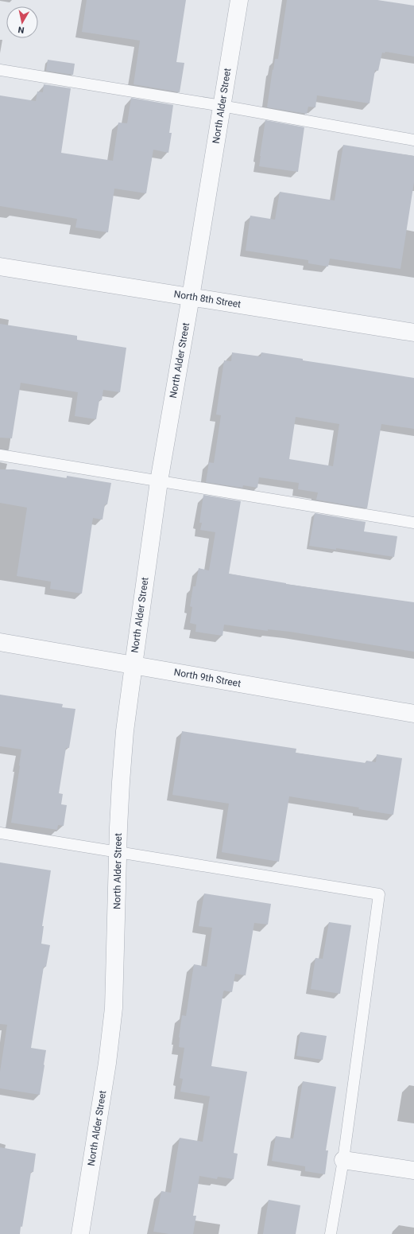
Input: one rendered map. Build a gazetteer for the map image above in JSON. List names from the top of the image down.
{
  "streets": {
    "street": ["North Alder Street", "North 8th Street", "North 9th Street"]
  },
  "crossings": [
    ["North Alder Street", "North 8th Street"],
    ["North Alder Street", "North 9th Street"]
  ],
  "north": "bottom"
}
